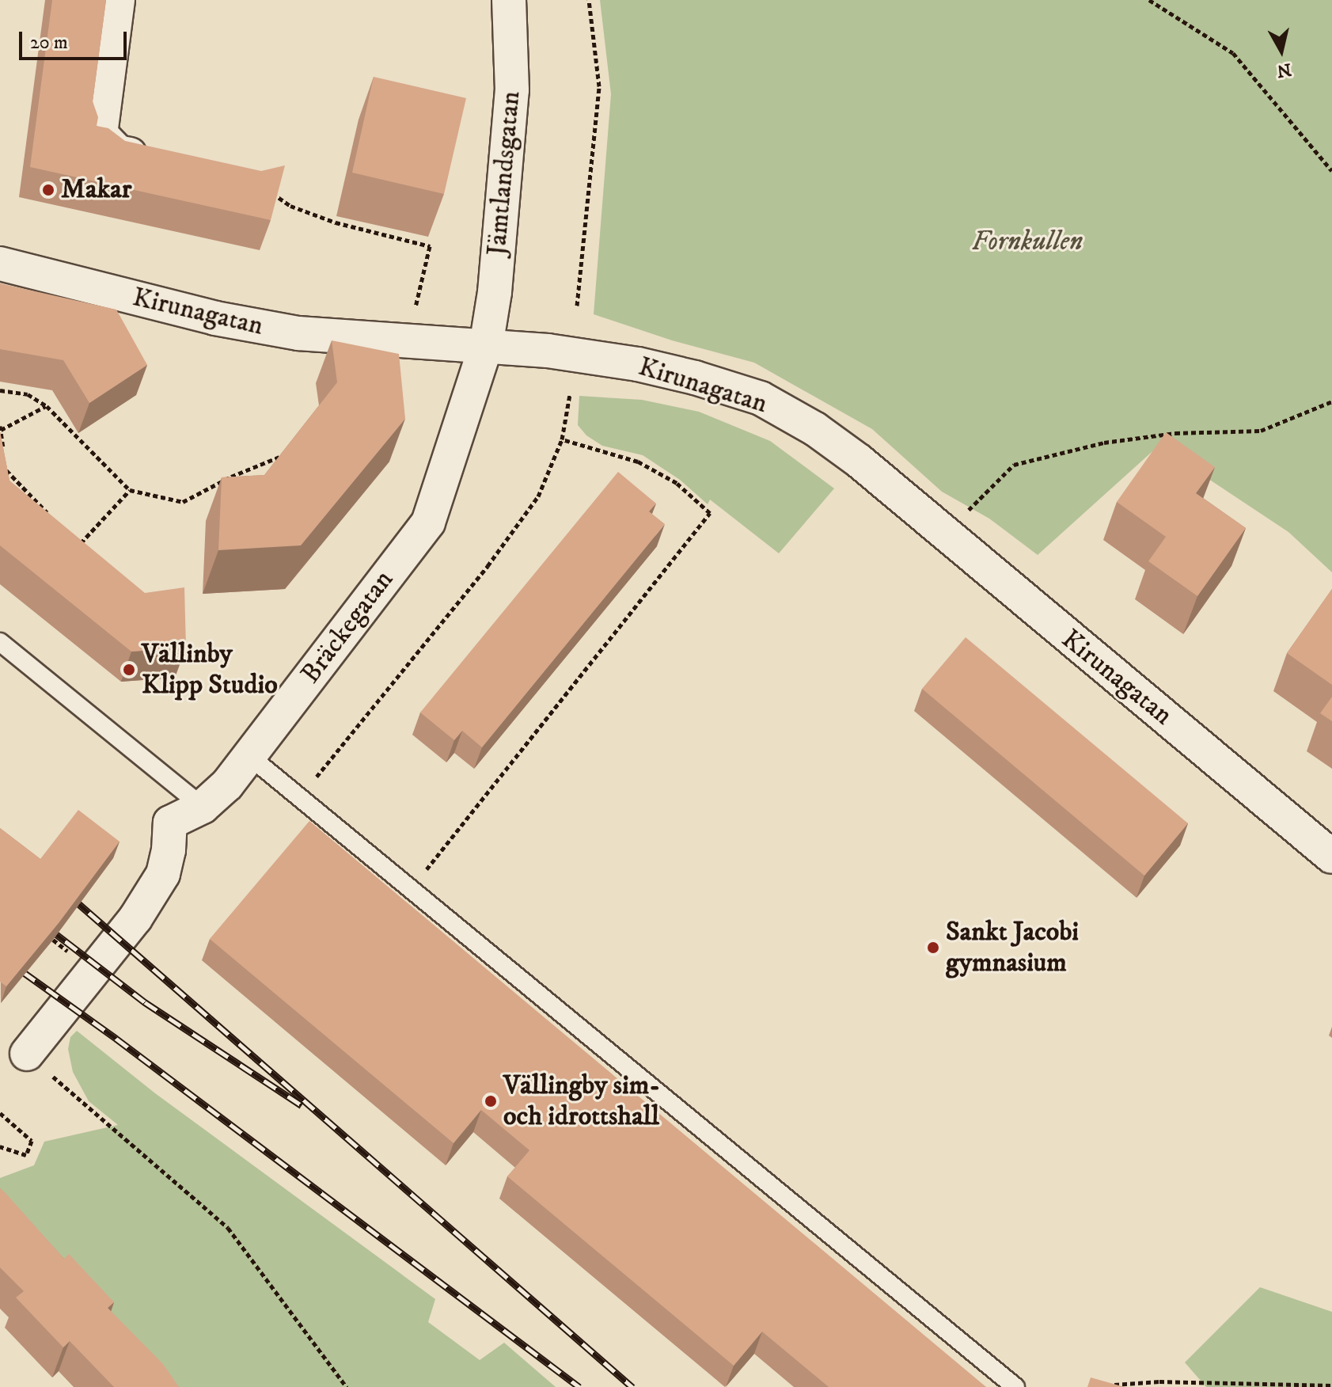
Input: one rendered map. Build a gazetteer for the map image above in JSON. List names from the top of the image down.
{
  "streets": {
    "street": ["Jämtlandsgatan", "Kirunagatan", "Bräckegatan"]
  },
  "crossings": [
    ["Jämtlandsgatan", "Kirunagatan"],
    ["Jämtlandsgatan", "Bräckegatan"],
    ["Kirunagatan", "Bräckegatan"]
  ],
  "parks": ["Fornkullen"],
  "places": [
    "Makar",
    "Vällinby Klipp Studio",
    "Sankt Jacobi gymnasium",
    "Vällingby sim- och idrottshall"
  ],
  "scale_bar": "20 m",
  "north": "bottom"
}
